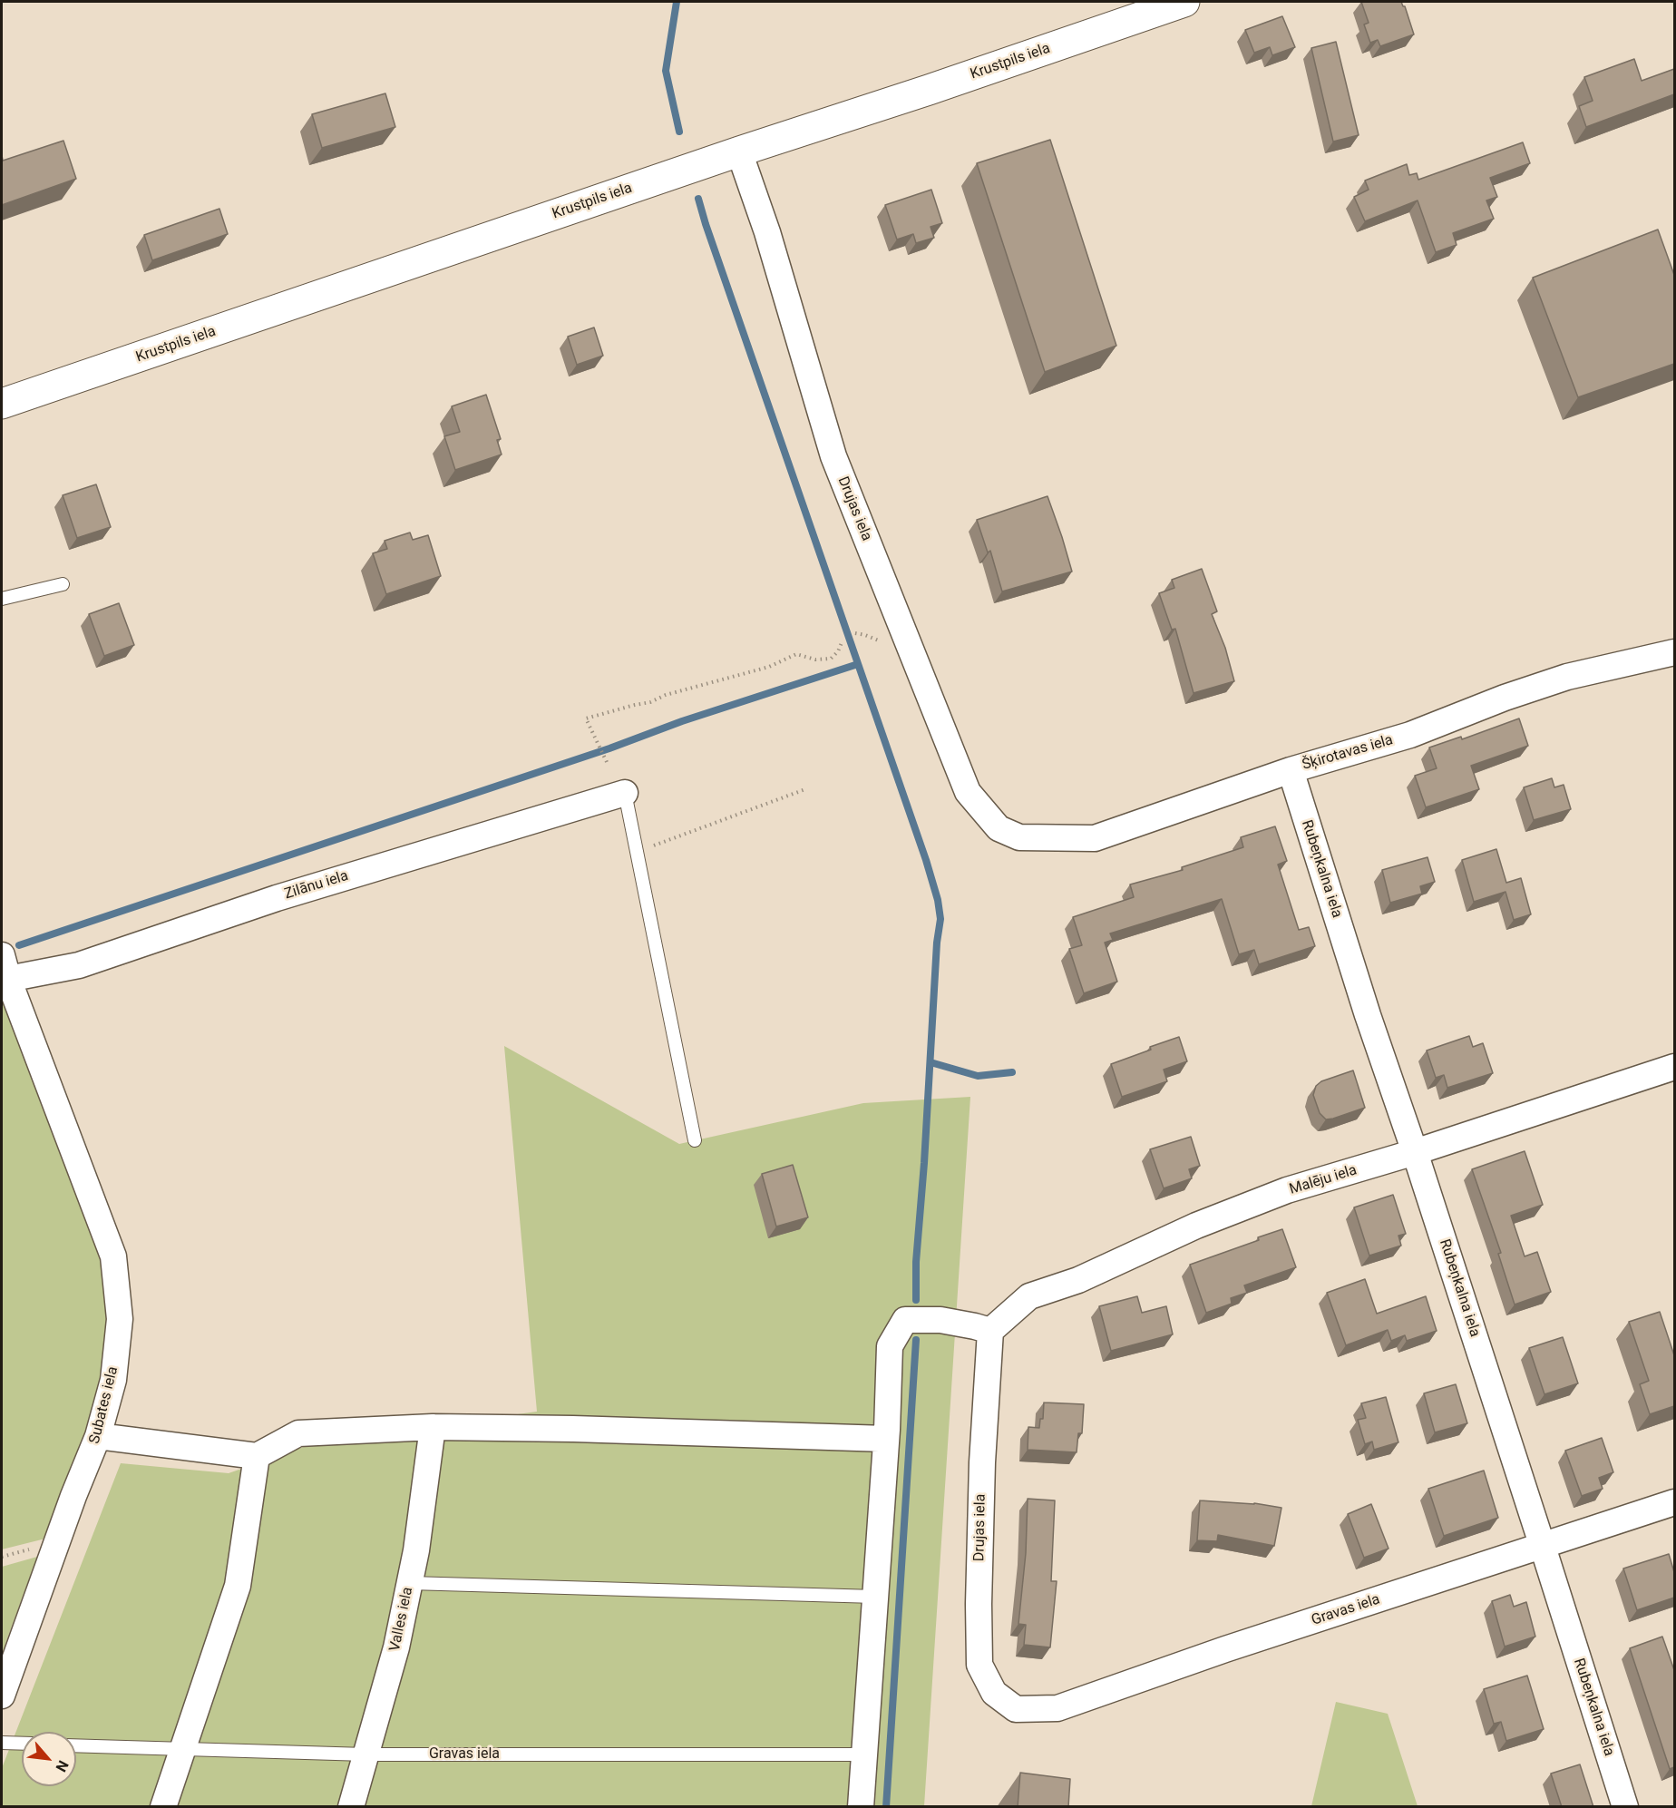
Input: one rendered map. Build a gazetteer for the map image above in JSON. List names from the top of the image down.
{
  "streets": {
    "street": [
      "Krustpils iela",
      "Drujas iela",
      "Šķirotavas iela",
      "Rubeņkalna iela",
      "Zilānu iela",
      "Malēju iela",
      "Subates iela",
      "Gravas iela",
      "Valles iela"
    ]
  },
  "crossings": [
    ["Krustpils iela", "Drujas iela"],
    ["Drujas iela", "Šķirotavas iela"],
    ["Drujas iela", "Malēju iela"],
    ["Drujas iela", "Gravas iela"],
    ["Šķirotavas iela", "Rubeņkalna iela"],
    ["Rubeņkalna iela", "Malēju iela"],
    ["Rubeņkalna iela", "Gravas iela"],
    ["Zilānu iela", "Subates iela"],
    ["Gravas iela", "Valles iela"]
  ],
  "north": "bottom right"
}
